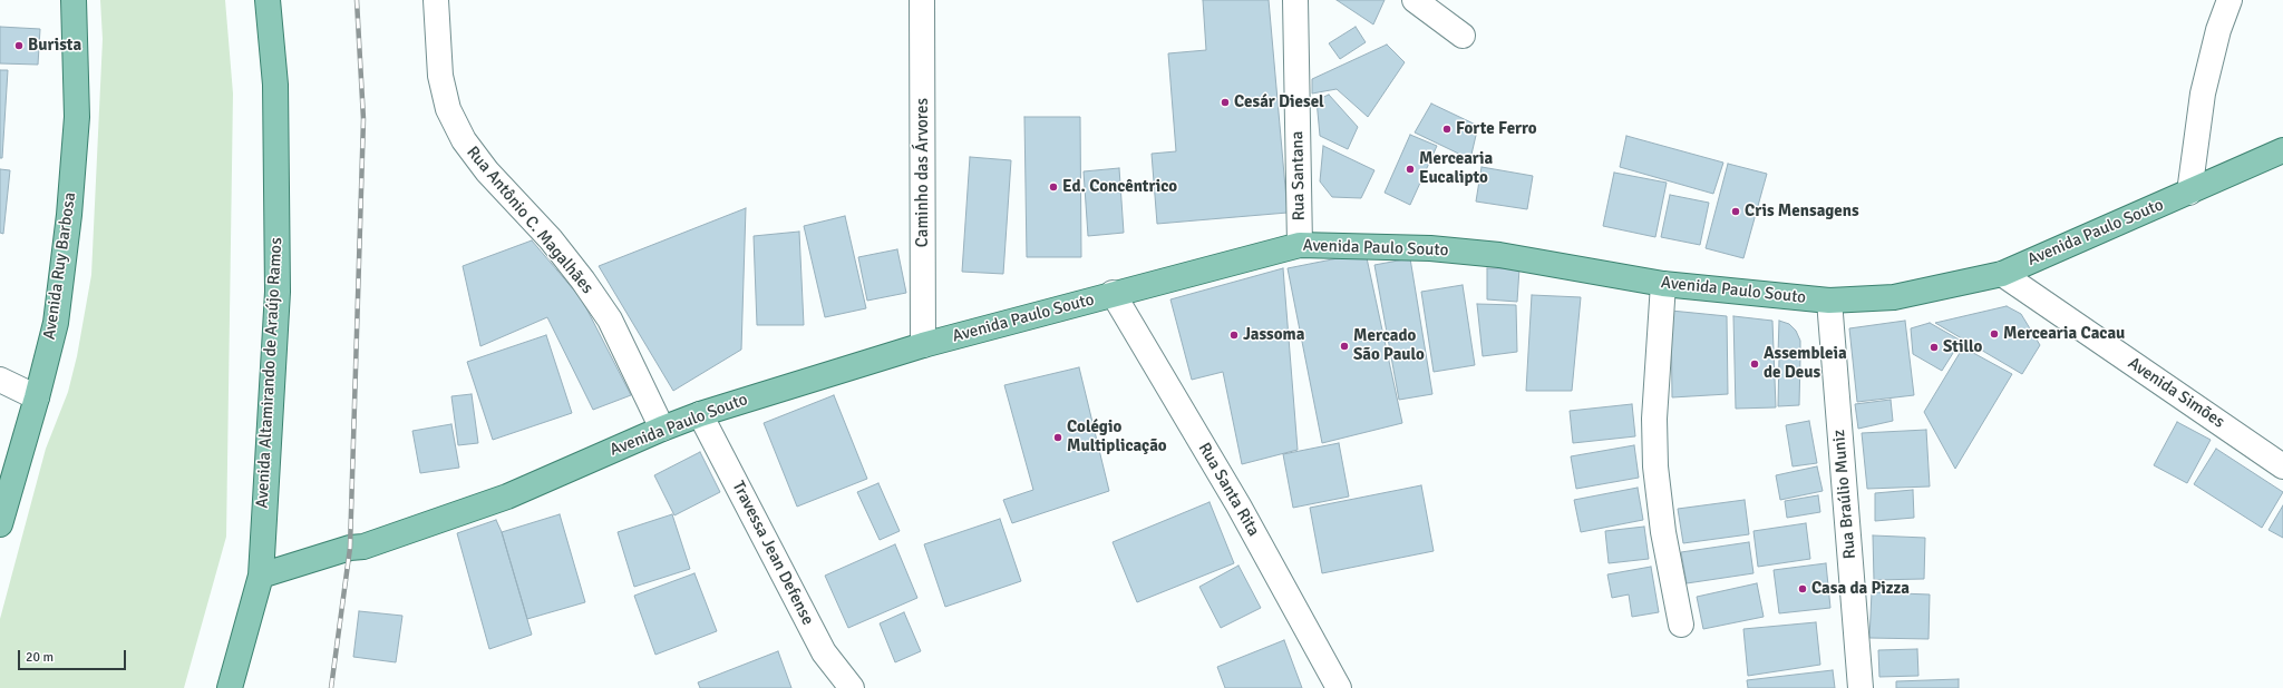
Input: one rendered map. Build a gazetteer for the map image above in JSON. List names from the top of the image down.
{
  "streets": {
    "main road": ["Avenida Paulo Souto", "Avenida Ruy Barbosa", "Avenida Altamirando de Araújo Ramos"],
    "street": [
      "Caminho das Árvores",
      "Rua Santana",
      "Rua Antônio C. Magalhães",
      "Avenida Simões",
      "Rua Santa Rita",
      "Rua Braúlio Muniz",
      "Travessa Jean Defense"
    ]
  },
  "crossings": [
    ["Caminho das Árvores", "Avenida Paulo Souto"],
    ["Rua Santana", "Avenida Paulo Souto"],
    ["Rua Antônio C. Magalhães", "Avenida Paulo Souto"],
    ["Avenida Paulo Souto", "Avenida Altamirando de Araújo Ramos"],
    ["Avenida Paulo Souto", "Avenida Simões"],
    ["Avenida Paulo Souto", "Rua Santa Rita"],
    ["Avenida Paulo Souto", "Rua Braúlio Muniz"],
    ["Avenida Paulo Souto", "Travessa Jean Defense"]
  ],
  "places": [
    "Burista",
    "Cesár Diesel",
    "Forte Ferro",
    "Mercearia Eucalipto",
    "Ed. Concêntrico",
    "Cris Mensagens",
    "Mercearia Cacau",
    "Jassoma",
    "Mercado São Paulo",
    "Stillo",
    "Assembleia de Deus",
    "Colégio Multiplicação",
    "Casa da Pizza"
  ],
  "scale_bar": "20 m"
}
